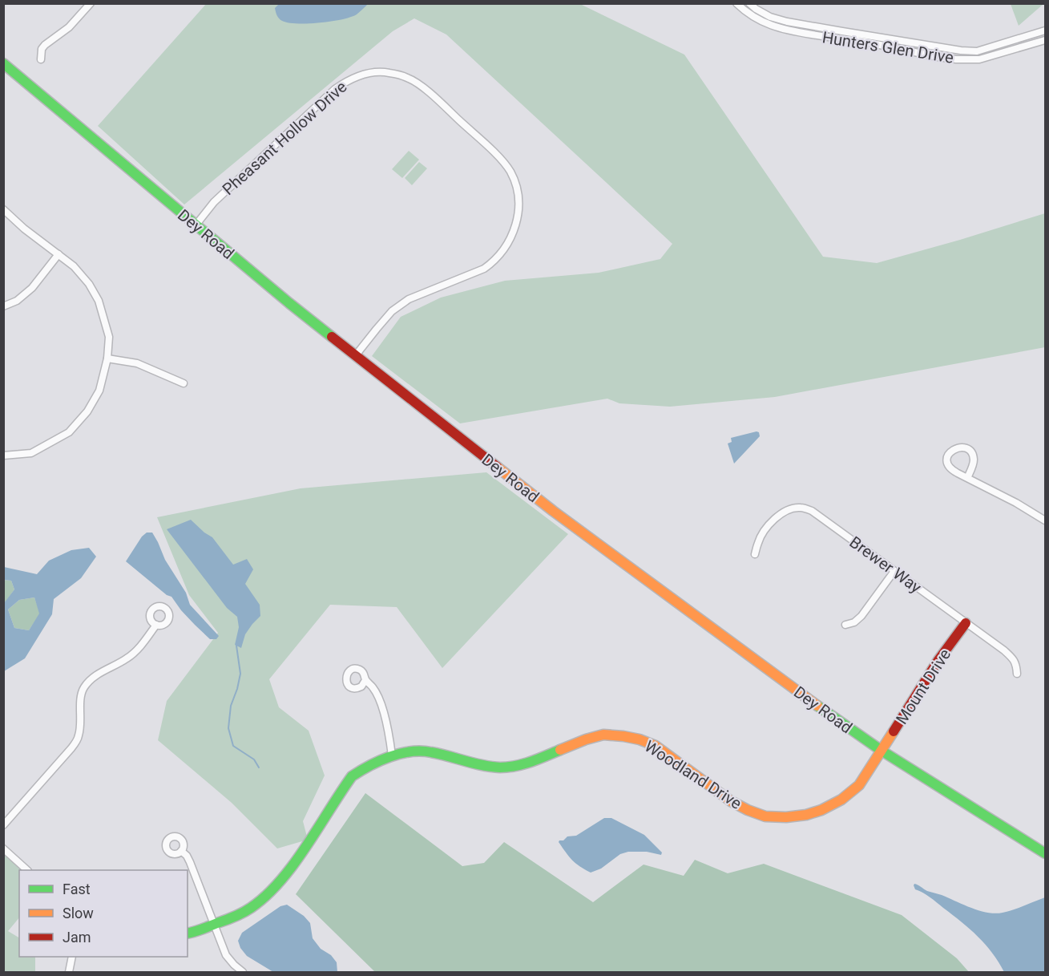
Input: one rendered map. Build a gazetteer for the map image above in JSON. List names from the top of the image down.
{
  "streets": {
    "main road": ["Dey Road", "Mount Drive", "Woodland Drive"],
    "street": ["Hunters Glen Drive", "Pheasant Hollow Drive", "Brewer Way"]
  },
  "crossings": [
    ["Pheasant Hollow Drive", "Dey Road"],
    ["Dey Road", "Mount Drive"],
    ["Dey Road", "Woodland Drive"],
    ["Brewer Way", "Mount Drive"],
    ["Mount Drive", "Woodland Drive"]
  ],
  "legend": ["Fast", "Slow", "Jam"]
}
